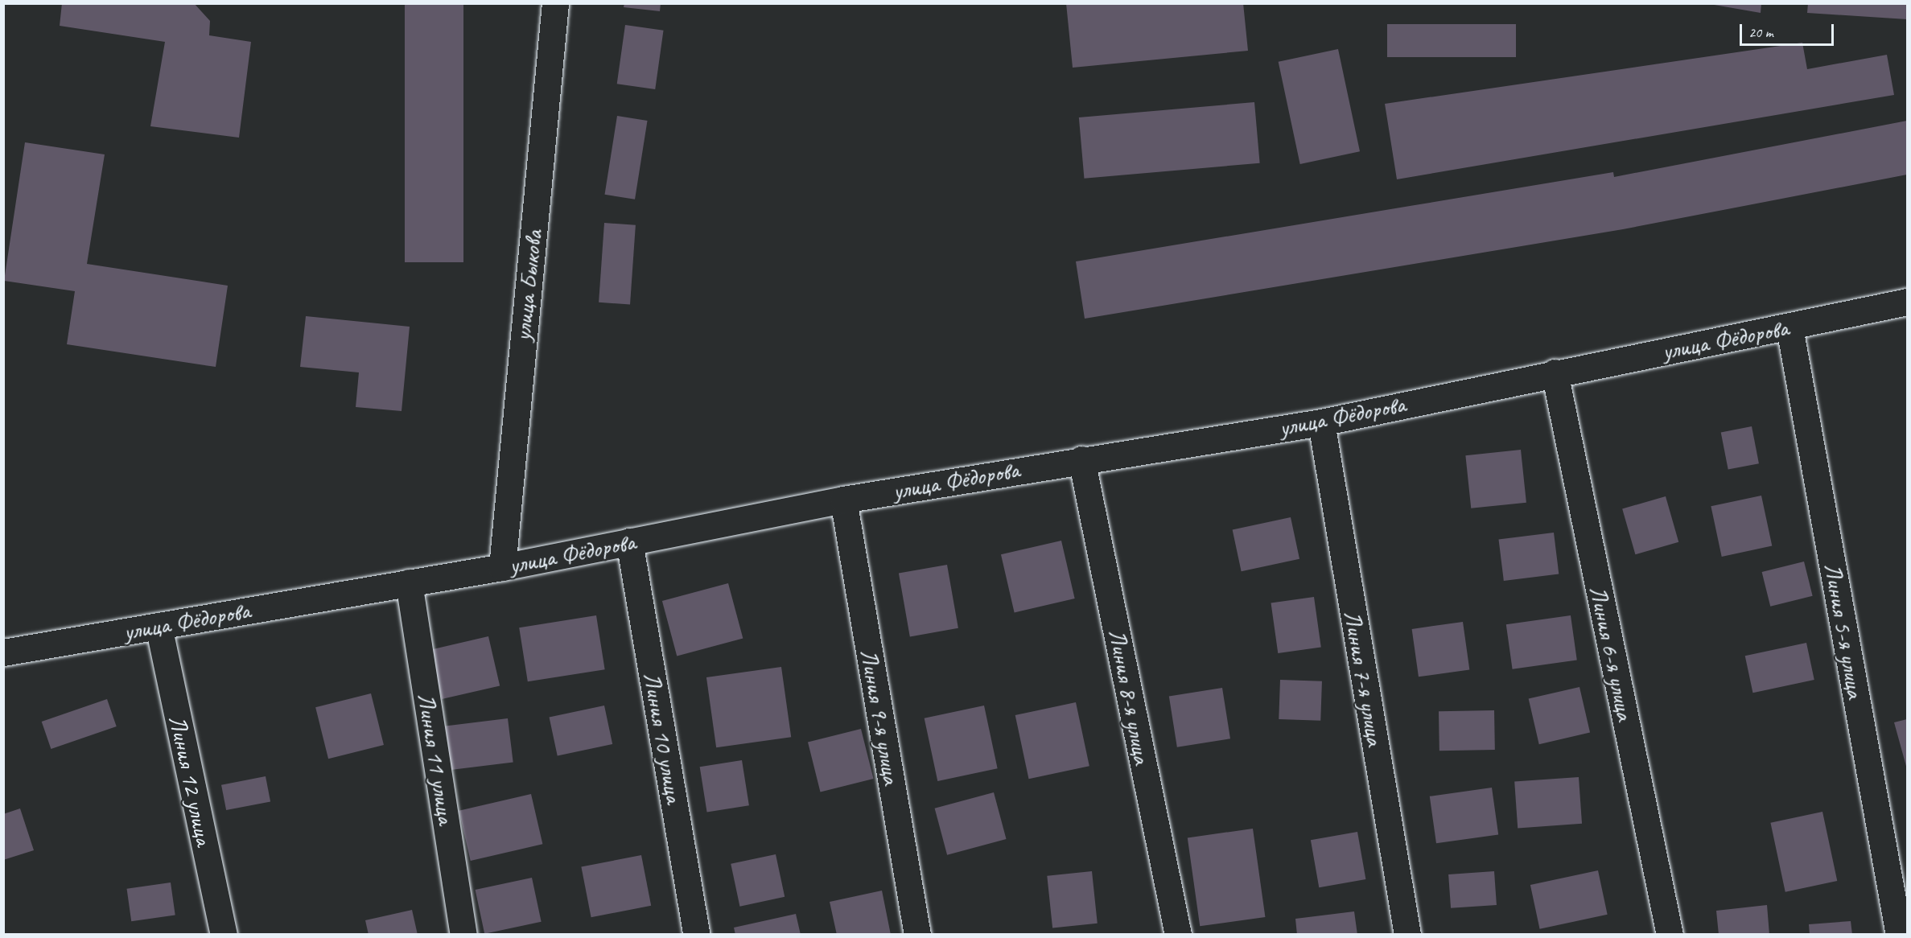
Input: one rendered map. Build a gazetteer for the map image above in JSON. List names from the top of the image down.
{
  "streets": {
    "street": [
      "улица Быкова",
      "улица Фёдорова",
      "Линия 5-я улица",
      "Линия 6-я улица",
      "Линия 7-я улица",
      "Линия 8-я улица",
      "Линия 9-я улица",
      "Линия 10 улица",
      "Линия 11 улица",
      "Линия 12 улица"
    ]
  },
  "crossings": [
    ["улица Быкова", "улица Фёдорова"],
    ["улица Фёдорова", "Линия 5-я улица"],
    ["улица Фёдорова", "Линия 6-я улица"],
    ["улица Фёдорова", "Линия 7-я улица"],
    ["улица Фёдорова", "Линия 8-я улица"],
    ["улица Фёдорова", "Линия 9-я улица"],
    ["улица Фёдорова", "Линия 10 улица"],
    ["улица Фёдорова", "Линия 11 улица"],
    ["улица Фёдорова", "Линия 12 улица"]
  ],
  "scale_bar": "20 m"
}
